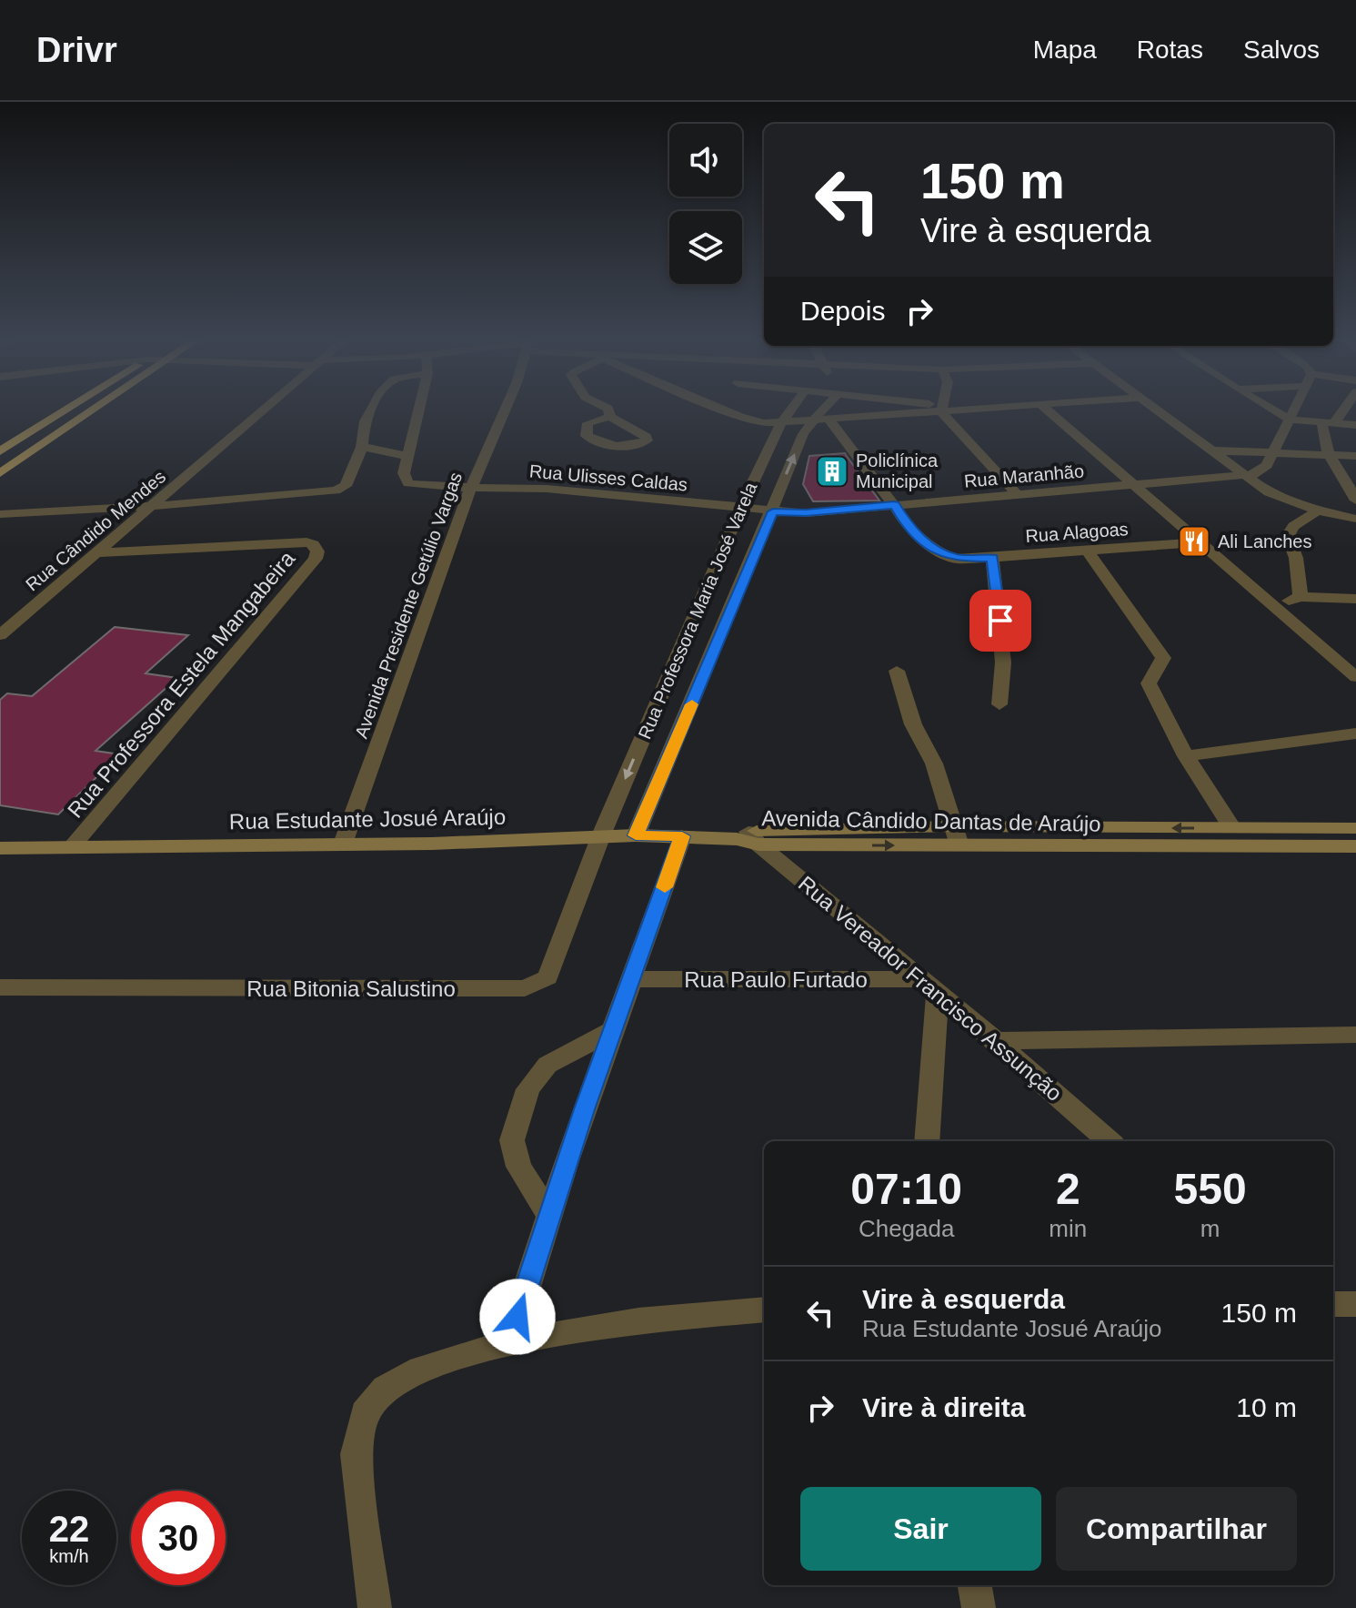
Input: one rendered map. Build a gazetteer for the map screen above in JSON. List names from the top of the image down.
{
  "streets": {
    "main road": ["Rua Estudante Josué Araújo", "Avenida Cândido Dantas de Araújo"],
    "street": [
      "Rua Maranhão",
      "Rua Ulisses Caldas",
      "Rua Cândido Mendes",
      "Rua Alagoas",
      "Avenida Presidente Getúlio Vargas",
      "Rua Professora Maria José Varela",
      "Rua Professora Estela Mangabeira",
      "Rua Paulo Furtado",
      "Rua Bitonia Salustino",
      "Rua Vereador Francisco Assunção"
    ]
  },
  "crossings": [
    ["Rua Maranhão", "Rua Ulisses Caldas"],
    ["Rua Maranhão", "Rua Alagoas"],
    ["Rua Ulisses Caldas", "Avenida Presidente Getúlio Vargas"],
    ["Rua Ulisses Caldas", "Rua Professora Maria José Varela"],
    ["Rua Cândido Mendes", "Rua Professora Estela Mangabeira"],
    ["Avenida Presidente Getúlio Vargas", "Rua Estudante Josué Araújo"],
    ["Rua Professora Maria José Varela", "Rua Estudante Josué Araújo"],
    ["Rua Professora Maria José Varela", "Rua Bitonia Salustino"],
    ["Rua Professora Estela Mangabeira", "Rua Estudante Josué Araújo"],
    ["Rua Estudante Josué Araújo", "Avenida Cândido Dantas de Araújo"],
    ["Rua Estudante Josué Araújo", "Rua Bitonia Salustino"],
    ["Rua Estudante Josué Araújo", "Rua Vereador Francisco Assunção"],
    ["Avenida Cândido Dantas de Araújo", "Rua Vereador Francisco Assunção"],
    ["Rua Paulo Furtado", "Rua Vereador Francisco Assunção"]
  ],
  "places": {
    "building": ["Policlínica Municipal"],
    "restaurant": ["Ali Lanches"]
  },
  "page": {
    "header": "Drivr",
    "nav": ["Mapa", "Rotas", "Salvos"],
    "turn": ["150 m", "Vire à esquerda"],
    "then": "Depois",
    "eta": [
      "07:10",
      "Chegada",
      "2",
      "min",
      "550",
      "m"
    ],
    "list": [
      {
        "name": "Vire à esquerda",
        "note": "Rua Estudante Josué Araújo",
        "value": "150 m"
      },
      {
        "name": "Vire à direita",
        "value": "10 m"
      }
    ],
    "buttons": ["Sair", "Compartilhar"],
    "speed": "22 km/h",
    "limit": "30"
  }
}
